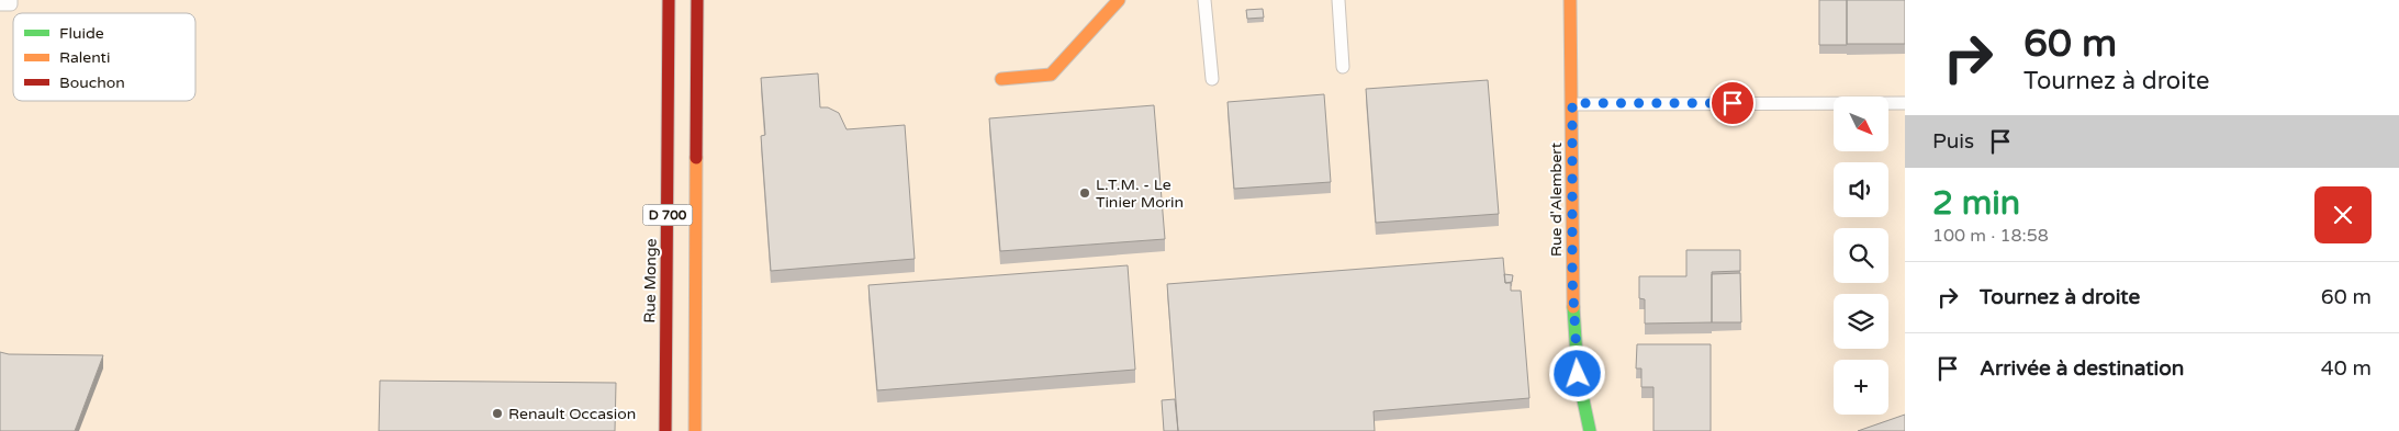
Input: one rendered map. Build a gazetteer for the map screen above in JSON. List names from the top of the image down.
{
  "streets": {
    "main road": ["Rue d'Alembert", "D 700", "Rue Monge"]
  },
  "places": ["L.T.M. - Le Tinier Morin", "Renault Occasion"],
  "legend": ["Fluide", "Ralenti", "Bouchon"],
  "north": "bottom right",
  "page": {
    "turn": ["60 m", "Tournez à droite"],
    "map_buttons": "+",
    "then": "Puis",
    "heading": ["2 min", "100 m · 18:58"],
    "list": [
      {
        "name": "Tournez à droite",
        "value": "60 m"
      },
      {
        "name": "Arrivée à destination",
        "value": "40 m"
      }
    ]
  }
}
